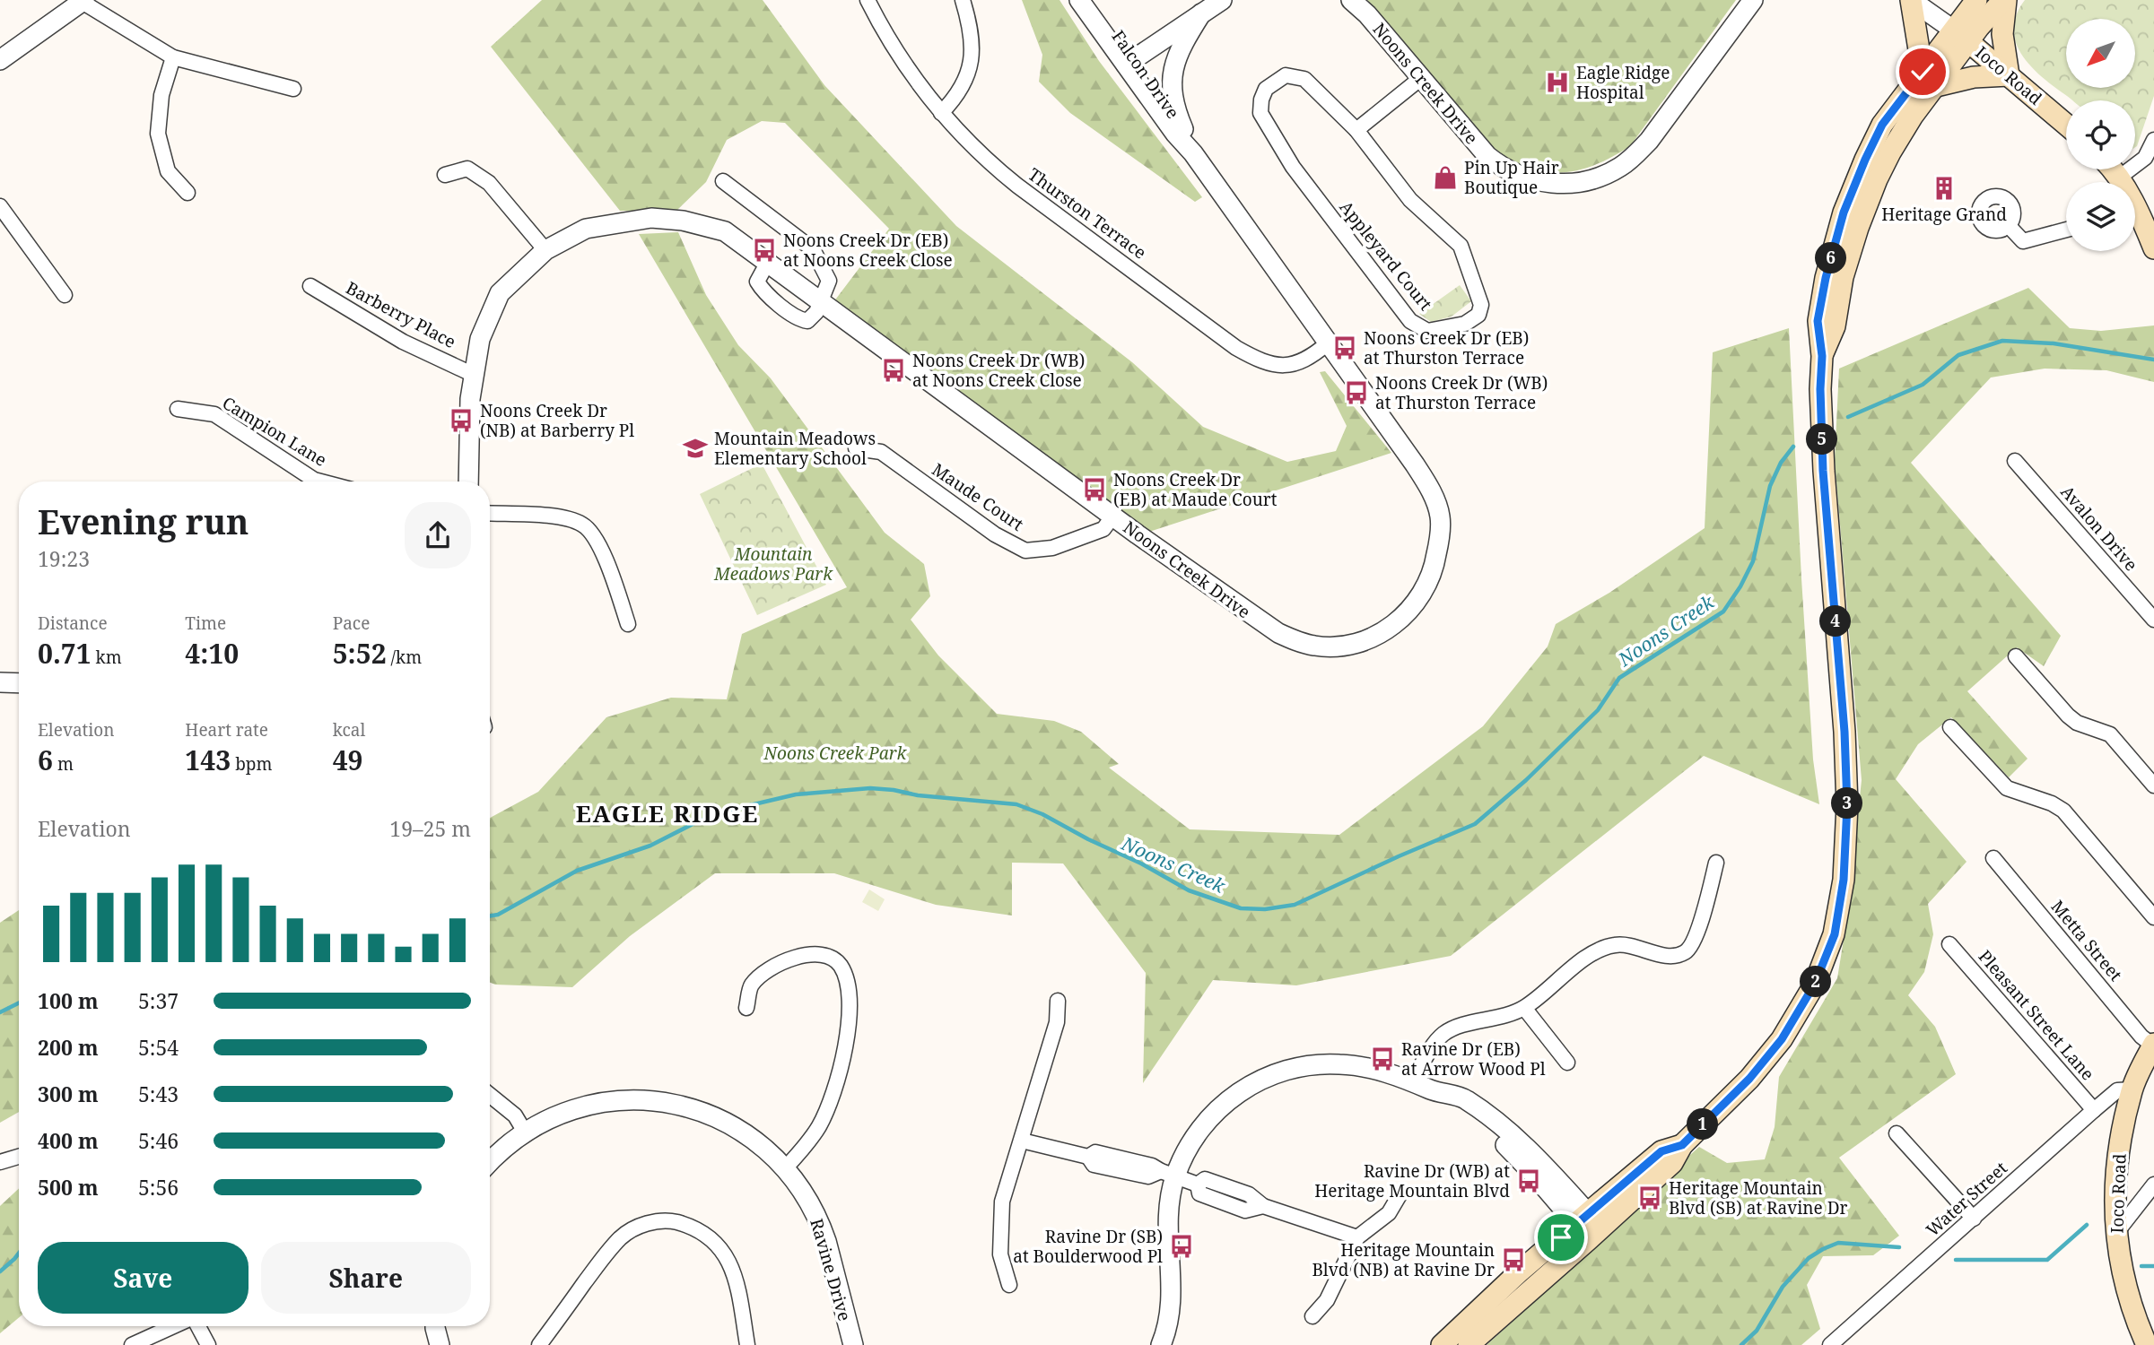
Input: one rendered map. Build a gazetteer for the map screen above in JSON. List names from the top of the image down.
{
  "streets": {
    "main road": ["Ioco Road"],
    "street": [
      "Falcon Drive",
      "Noons Creek Drive",
      "Thurston Terrace",
      "Appleyard Court",
      "Barberry Place",
      "Campion Lane",
      "Maude Court",
      "Avalon Drive",
      "Metta Street",
      "Pleasant Street Lane",
      "Water Street",
      "Ravine Drive"
    ]
  },
  "crossings": [
    ["Falcon Drive", "Noons Creek Drive"],
    ["Ioco Road", "Metta Street"],
    ["Ioco Road", "Water Street"],
    ["Noons Creek Drive", "Thurston Terrace"],
    ["Noons Creek Drive", "Barberry Place"],
    ["Noons Creek Drive", "Maude Court"],
    ["Pleasant Street Lane", "Water Street"]
  ],
  "districts": ["EAGLE RIDGE"],
  "water": ["Noons Creek"],
  "parks": ["Mountain Meadows Park", "Noons Creek Park"],
  "places": {
    "hospital": ["Eagle Ridge Hospital"],
    "shop": ["Pin Up Hair Boutique"],
    "building": ["Heritage Grand"],
    "bus stop": [
      "Noons Creek Dr (EB) at Noons Creek Close",
      "Noons Creek Dr (EB) at Thurston Terrace",
      "Noons Creek Dr (WB) at Noons Creek Close",
      "Noons Creek Dr (WB) at Thurston Terrace",
      "Noons Creek Dr (NB) at Barberry Pl",
      "Noons Creek Dr (EB) at Maude Court",
      "Ravine Dr (EB) at Arrow Wood Pl",
      "Ravine Dr (WB) at Heritage Mountain Blvd",
      "Heritage Mountain Blvd (SB) at Ravine Dr",
      "Ravine Dr (SB) at Boulderwood Pl",
      "Heritage Mountain Blvd (NB) at Ravine Dr"
    ],
    "school or university": ["Mountain Meadows Elementary School"]
  },
  "north": "bottom left",
  "page": {
    "pins": [
      "6",
      "5",
      "4",
      "3",
      "2",
      "1"
    ],
    "heading": ["Evening run", "19:23"],
    "stats": [
      ["Distance", "0.71 km"],
      ["Time", "4:10"],
      ["Pace", "5:52 /km"],
      ["Elevation", "6 m"],
      ["Heart rate", "143 bpm"],
      ["kcal", "49"]
    ],
    "chart": ["Elevation", "19–25 m"],
    "list": [
      {
        "name": "100 m",
        "note": "5:37"
      },
      {
        "name": "200 m",
        "note": "5:54"
      },
      {
        "name": "300 m",
        "note": "5:43"
      },
      {
        "name": "400 m",
        "note": "5:46"
      },
      {
        "name": "500 m",
        "note": "5:56"
      }
    ],
    "buttons": ["Save", "Share"]
  }
}
